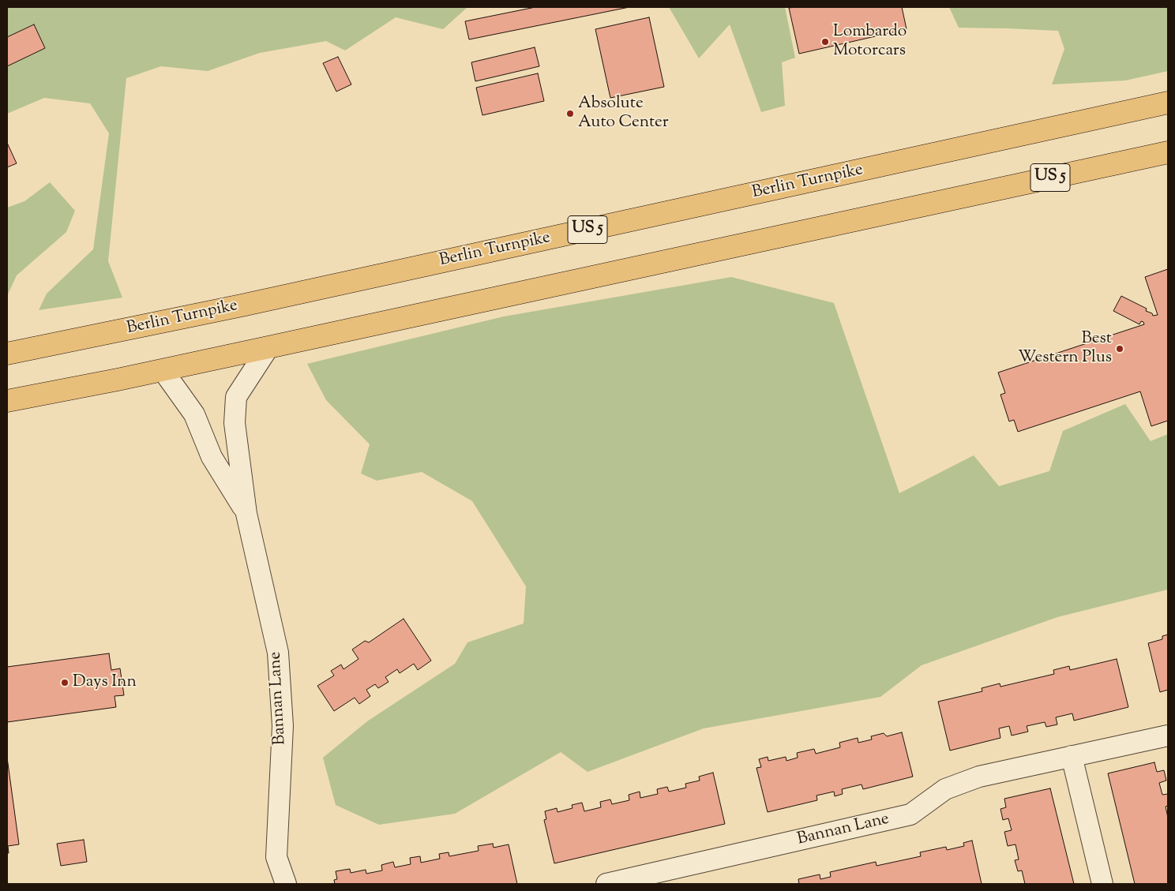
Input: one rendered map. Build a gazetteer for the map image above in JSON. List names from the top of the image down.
{
  "streets": {
    "highway": ["US 5", "Berlin Turnpike"],
    "street": ["Bannan Lane"]
  },
  "crossings": [
    ["US 5", "Bannan Lane"]
  ],
  "places": [
    "Lombardo Motorcars",
    "Absolute Auto Center",
    "Best Western Plus",
    "Days Inn"
  ]
}
